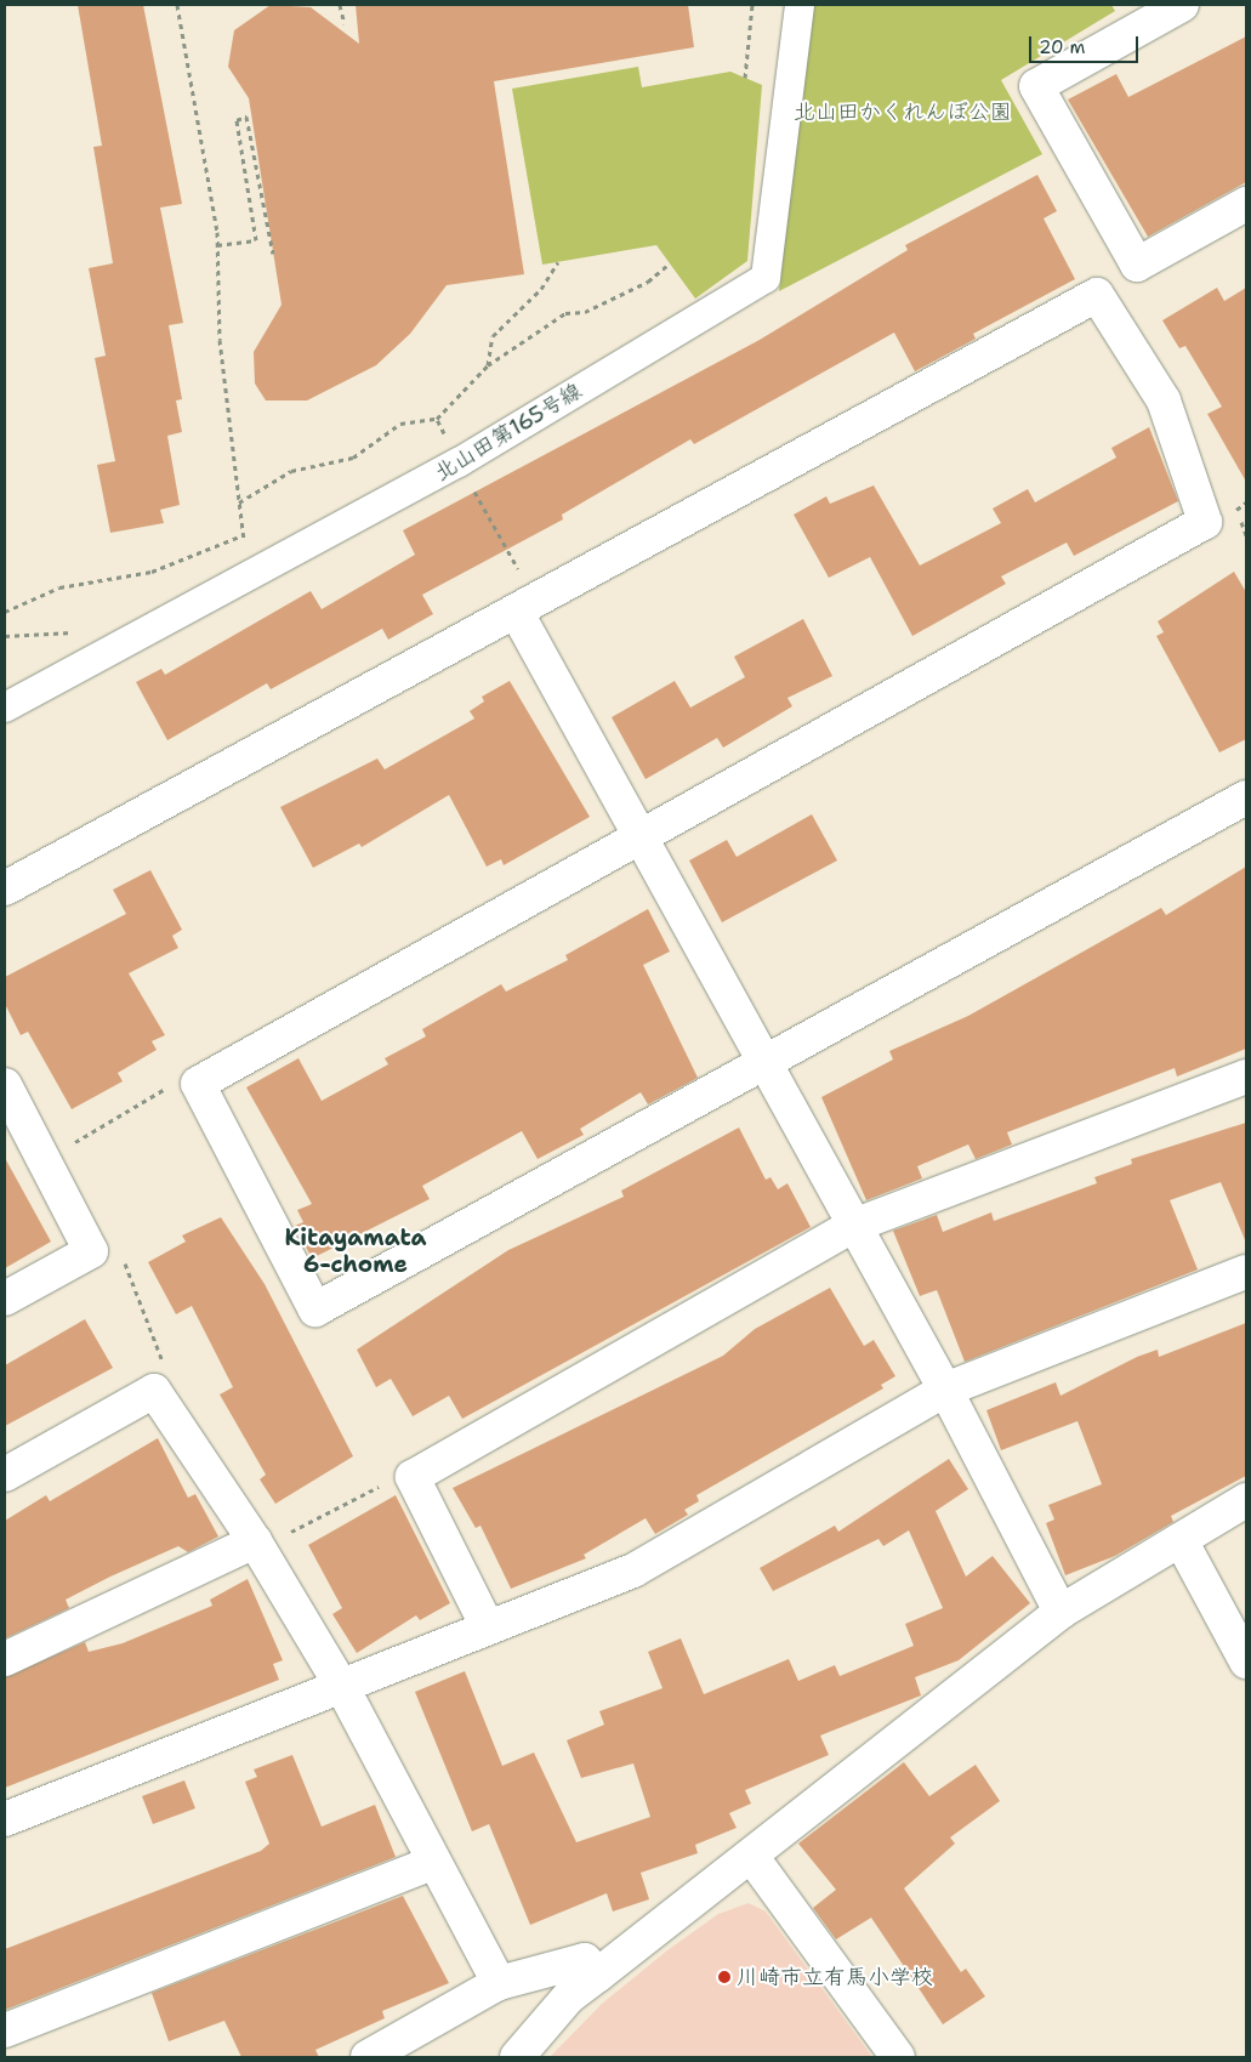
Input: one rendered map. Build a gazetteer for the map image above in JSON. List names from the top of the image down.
{
  "streets": {
    "street": ["北山田第165号線"]
  },
  "districts": ["Kitayamata 6-chome"],
  "parks": ["北山田かくれんぼ公園"],
  "places": ["川崎市立有馬小学校"],
  "scale_bar": "20 m"
}
